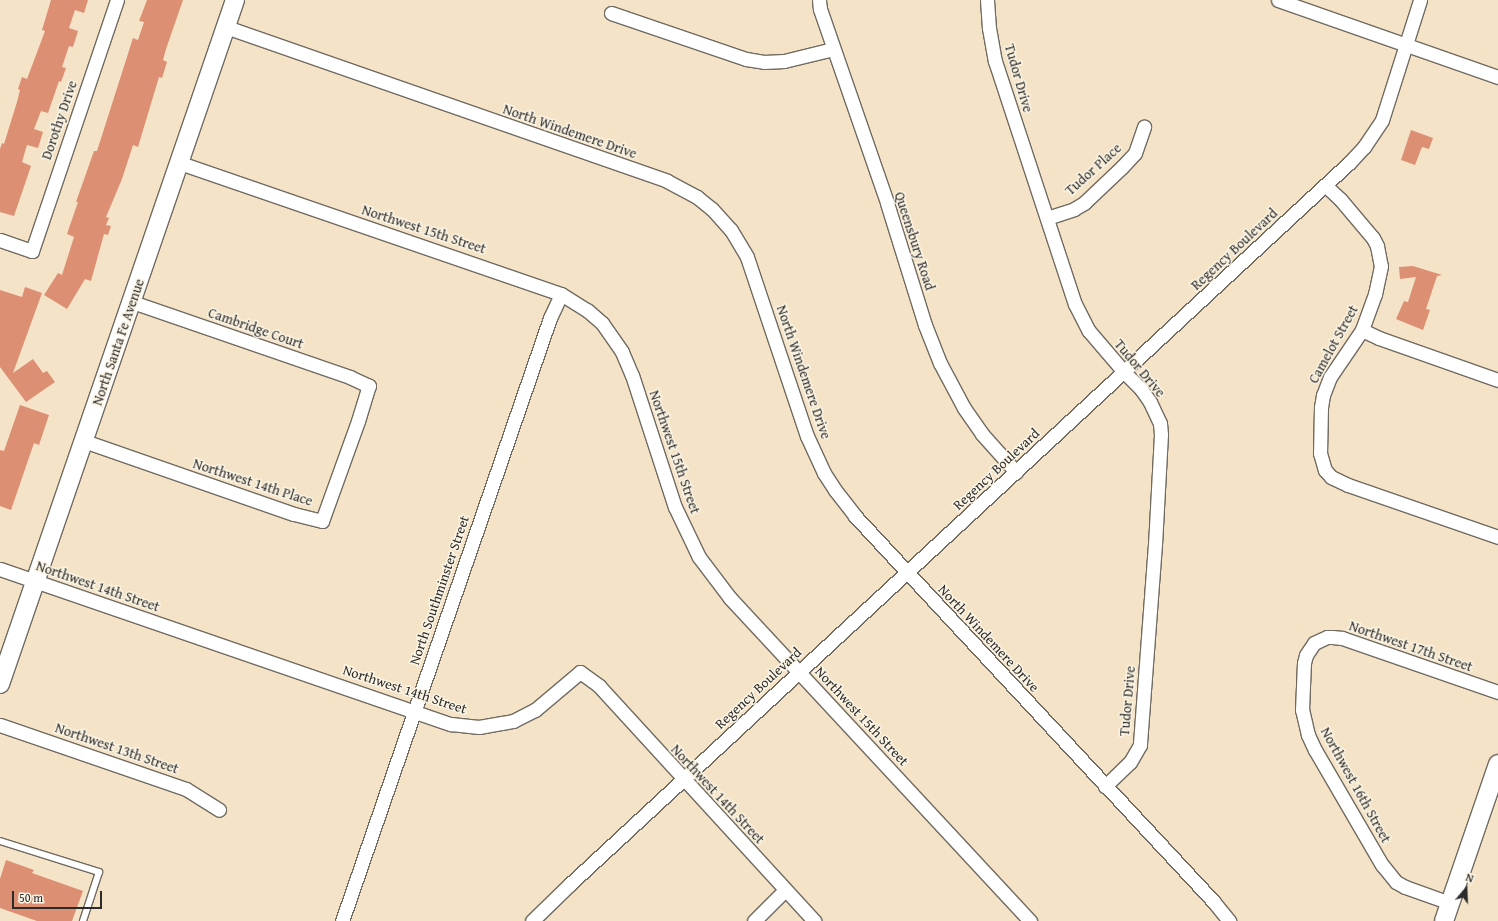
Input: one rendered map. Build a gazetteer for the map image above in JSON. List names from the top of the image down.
{
  "streets": {
    "main road": ["North Santa Fe Avenue"],
    "street": [
      "Tudor Drive",
      "Dorothy Drive",
      "North Windemere Drive",
      "Tudor Place",
      "Northwest 15th Street",
      "Queensbury Road",
      "Regency Boulevard",
      "Cambridge Court",
      "Camelot Street",
      "Northwest 14th Place",
      "Northwest 14th Street",
      "North Southminster Street",
      "Northwest 17th Street",
      "Northwest 13th Street",
      "Northwest 16th Street"
    ]
  },
  "crossings": [
    ["Tudor Drive", "North Windemere Drive"],
    ["Tudor Drive", "Tudor Place"],
    ["Tudor Drive", "Regency Boulevard"],
    ["North Windemere Drive", "Regency Boulevard"],
    ["North Windemere Drive", "North Santa Fe Avenue"],
    ["Northwest 15th Street", "Regency Boulevard"],
    ["Northwest 15th Street", "North Santa Fe Avenue"],
    ["Northwest 15th Street", "North Southminster Street"],
    ["Queensbury Road", "Regency Boulevard"],
    ["Regency Boulevard", "Camelot Street"],
    ["Regency Boulevard", "Northwest 14th Street"],
    ["Cambridge Court", "North Santa Fe Avenue"],
    ["Cambridge Court", "Northwest 14th Place"],
    ["North Santa Fe Avenue", "Northwest 14th Place"],
    ["North Santa Fe Avenue", "Northwest 14th Street"],
    ["Northwest 14th Street", "North Southminster Street"],
    ["Northwest 17th Street", "Northwest 16th Street"]
  ],
  "scale_bar": "50 m",
  "north": "top"
}
